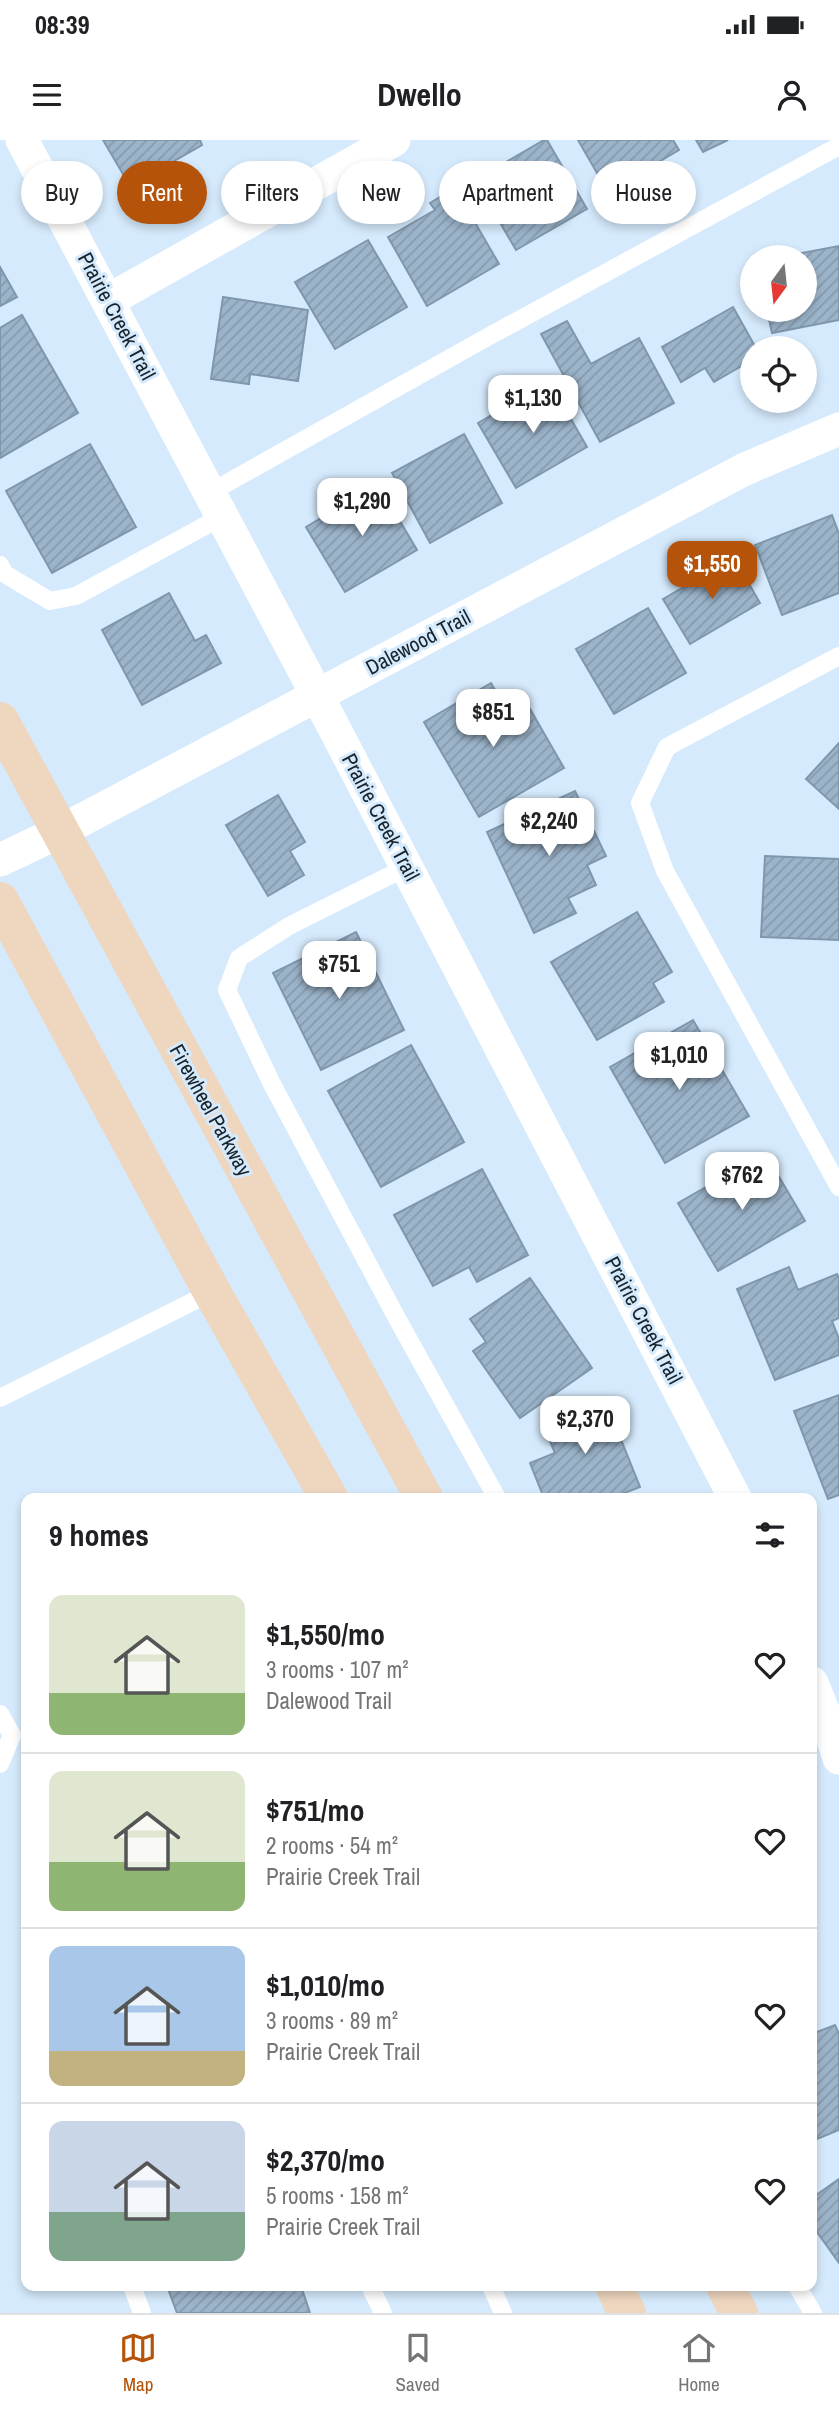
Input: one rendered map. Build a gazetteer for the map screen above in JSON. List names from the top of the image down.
{
  "streets": {
    "main road": ["Firewheel Parkway"],
    "street": ["Prairie Creek Trail", "Dalewood Trail"]
  },
  "crossings": [
    ["Prairie Creek Trail", "Dalewood Trail"],
    ["Dalewood Trail", "Firewheel Parkway"]
  ],
  "north": "bottom",
  "page": {
    "status": "08:39",
    "header": "Dwello",
    "chip": [
      "Buy",
      "Rent",
      "Filters",
      "New",
      "Apartment",
      "House"
    ],
    "price": [
      "$1,130",
      "$1,290",
      "$1,550",
      "$851",
      "$2,240",
      "$751",
      "$1,010",
      "$762",
      "$2,370"
    ],
    "heading": "9 homes",
    "list": [
      {
        "name": "$1,550/mo",
        "note": "3 rooms · 107 m² · Dalewood Trail"
      },
      {
        "name": "$751/mo",
        "note": "2 rooms · 54 m² · Prairie Creek Trail"
      },
      {
        "name": "$1,010/mo",
        "note": "3 rooms · 89 m² · Prairie Creek Trail"
      },
      {
        "name": "$2,370/mo",
        "note": "5 rooms · 158 m² · Prairie Creek Trail"
      }
    ],
    "tabs": ["Map", "Saved", "Home"]
  }
}
